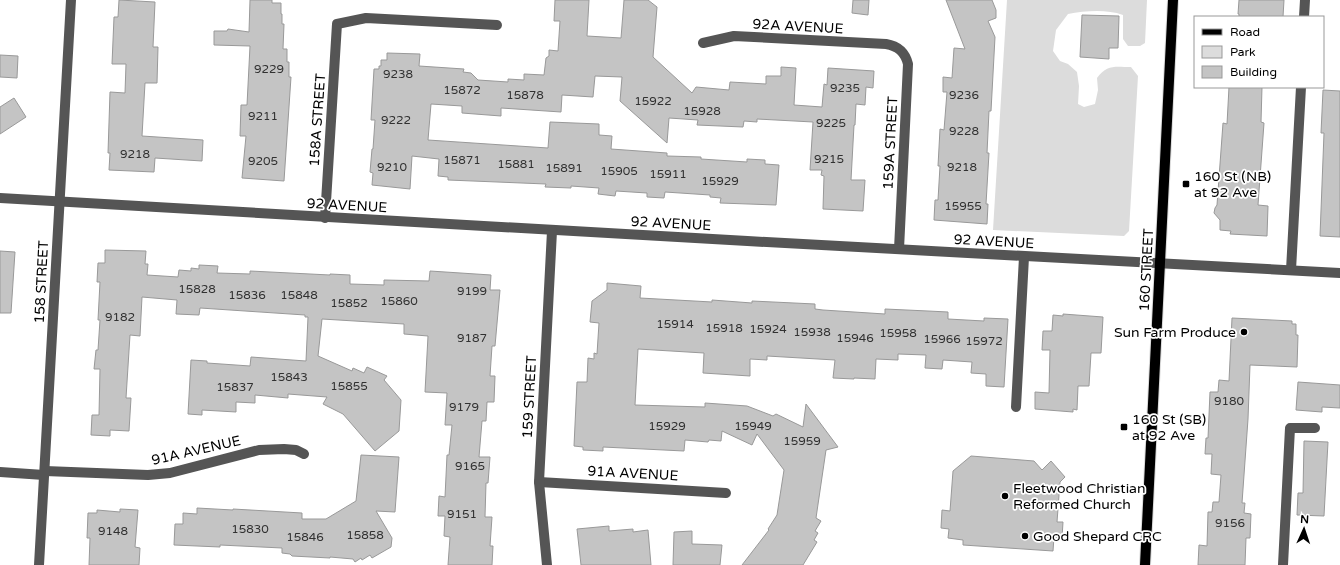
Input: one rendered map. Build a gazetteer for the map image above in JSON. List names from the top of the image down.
{
  "streets": {
    "main road": ["160 STREET"],
    "street": [
      "92A AVENUE",
      "158A STREET",
      "159A STREET",
      "92 AVENUE",
      "158 STREET",
      "159 STREET",
      "91A AVENUE"
    ]
  },
  "crossings": [
    ["92A AVENUE", "159A STREET"],
    ["158A STREET", "92 AVENUE"],
    ["159A STREET", "92 AVENUE"],
    ["92 AVENUE", "160 STREET"],
    ["92 AVENUE", "158 STREET"],
    ["92 AVENUE", "159 STREET"],
    ["158 STREET", "91A AVENUE"],
    ["159 STREET", "91A AVENUE"]
  ],
  "places": {
    "transit": ["160 St (NB) at 92 Ave", "160 St (SB) at 92 Ave"],
    "other": ["Sun Farm Produce", "Fleetwood Christian Reformed Church", "Good Shepard CRC"]
  },
  "house_numbers": [
    "9229",
    "9238",
    "9235",
    "15872",
    "15878",
    "9236",
    "15922",
    "15928",
    "9211",
    "9222",
    "9225",
    "9228",
    "9218",
    "9215",
    "15871",
    "9205",
    "15881",
    "9210",
    "9218",
    "15891",
    "15905",
    "15911",
    "15929",
    "15955",
    "15828",
    "9199",
    "15836",
    "15848",
    "15860",
    "15852",
    "9182",
    "15914",
    "15918",
    "15924",
    "15938",
    "15958",
    "9187",
    "15946",
    "15966",
    "15972",
    "15843",
    "15855",
    "15837",
    "9180",
    "9179",
    "15929",
    "15949",
    "15959",
    "9165",
    "9151",
    "9156",
    "15830",
    "9148",
    "15858",
    "15846"
  ],
  "legend": ["Road", "Park", "Building"],
  "north": "top"
}
